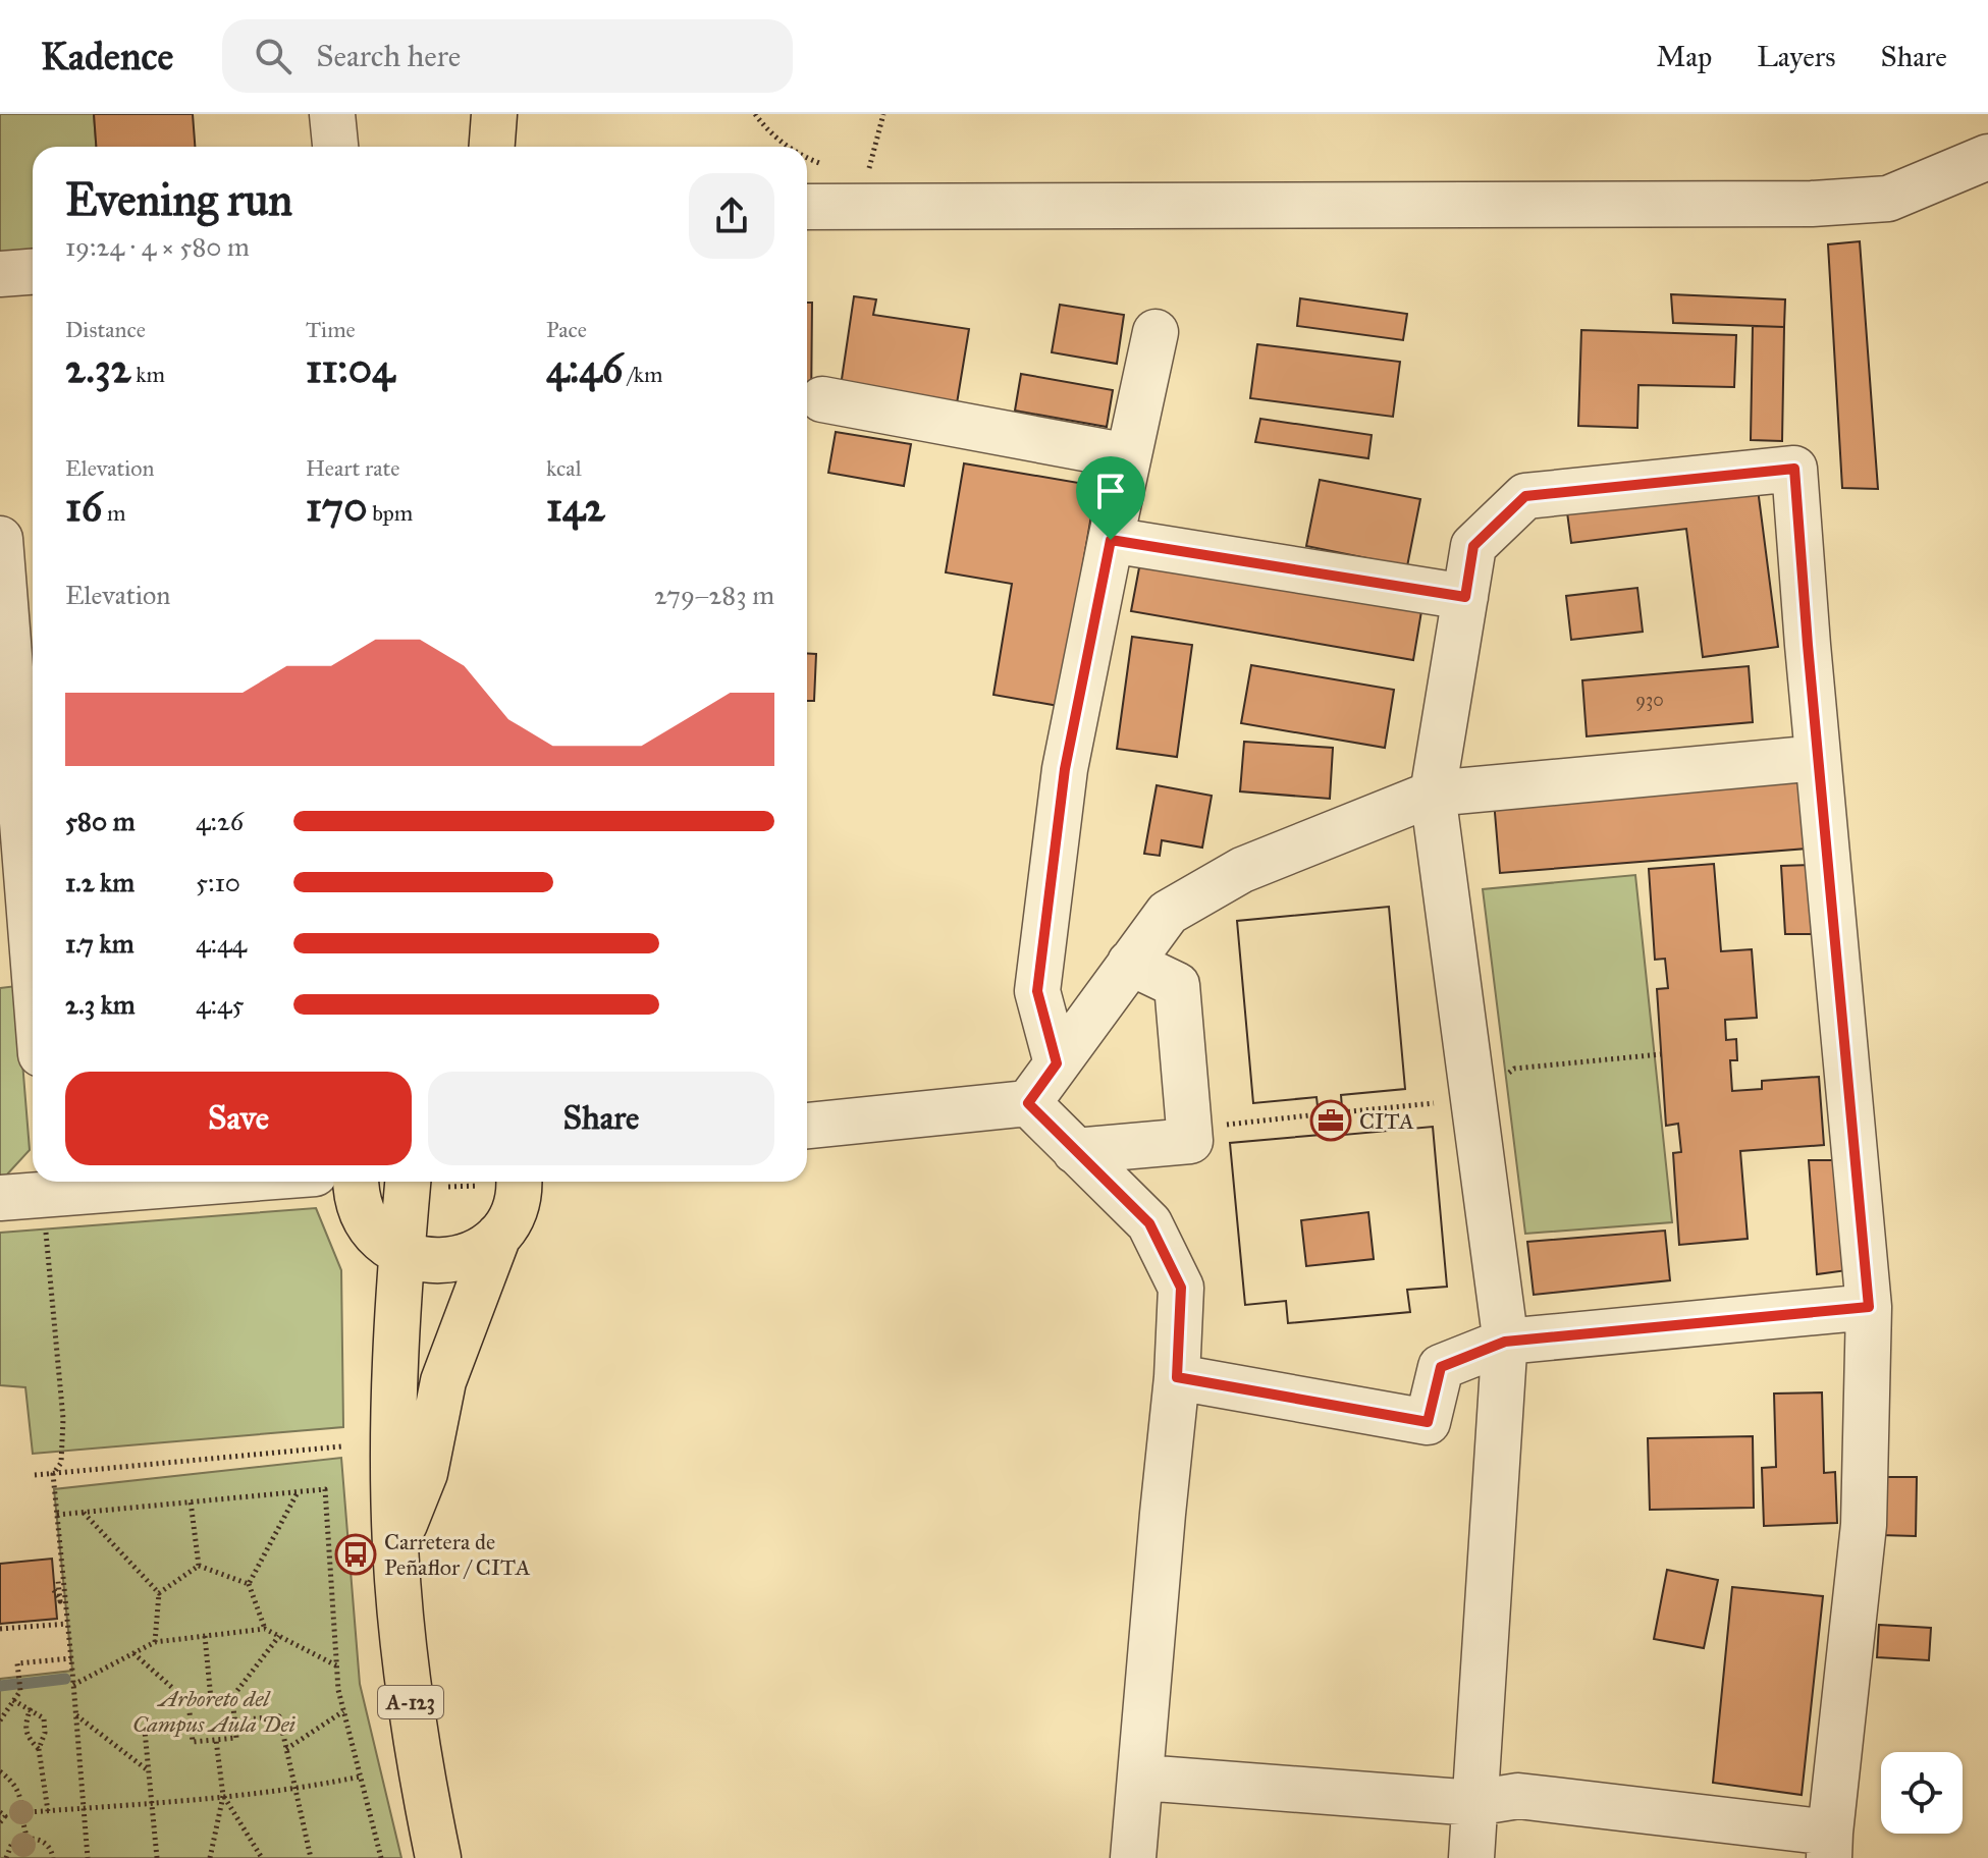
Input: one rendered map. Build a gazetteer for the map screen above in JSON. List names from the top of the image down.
{
  "streets": {
    "main road": ["A-123"]
  },
  "parks": ["Arboreto del Campus Aula Dei"],
  "places": {
    "office": ["CITA"],
    "bus stop": ["Carretera de Peñaflor / CITA"]
  },
  "house_numbers": ["930"],
  "page": {
    "header": "Kadence",
    "search": "Search here",
    "nav": ["Map", "Layers", "Share"],
    "heading": ["Evening run", "19:24 · 4 × 580 m"],
    "stats": [
      ["Distance", "2.32 km"],
      ["Time", "11:04"],
      ["Pace", "4:46 /km"],
      ["Elevation", "16 m"],
      ["Heart rate", "170 bpm"],
      ["kcal", "142"]
    ],
    "chart": ["Elevation", "279–283 m"],
    "list": [
      {
        "name": "580 m",
        "note": "4:26"
      },
      {
        "name": "1.2 km",
        "note": "5:10"
      },
      {
        "name": "1.7 km",
        "note": "4:44"
      },
      {
        "name": "2.3 km",
        "note": "4:45"
      }
    ],
    "buttons": ["Save", "Share"]
  }
}
